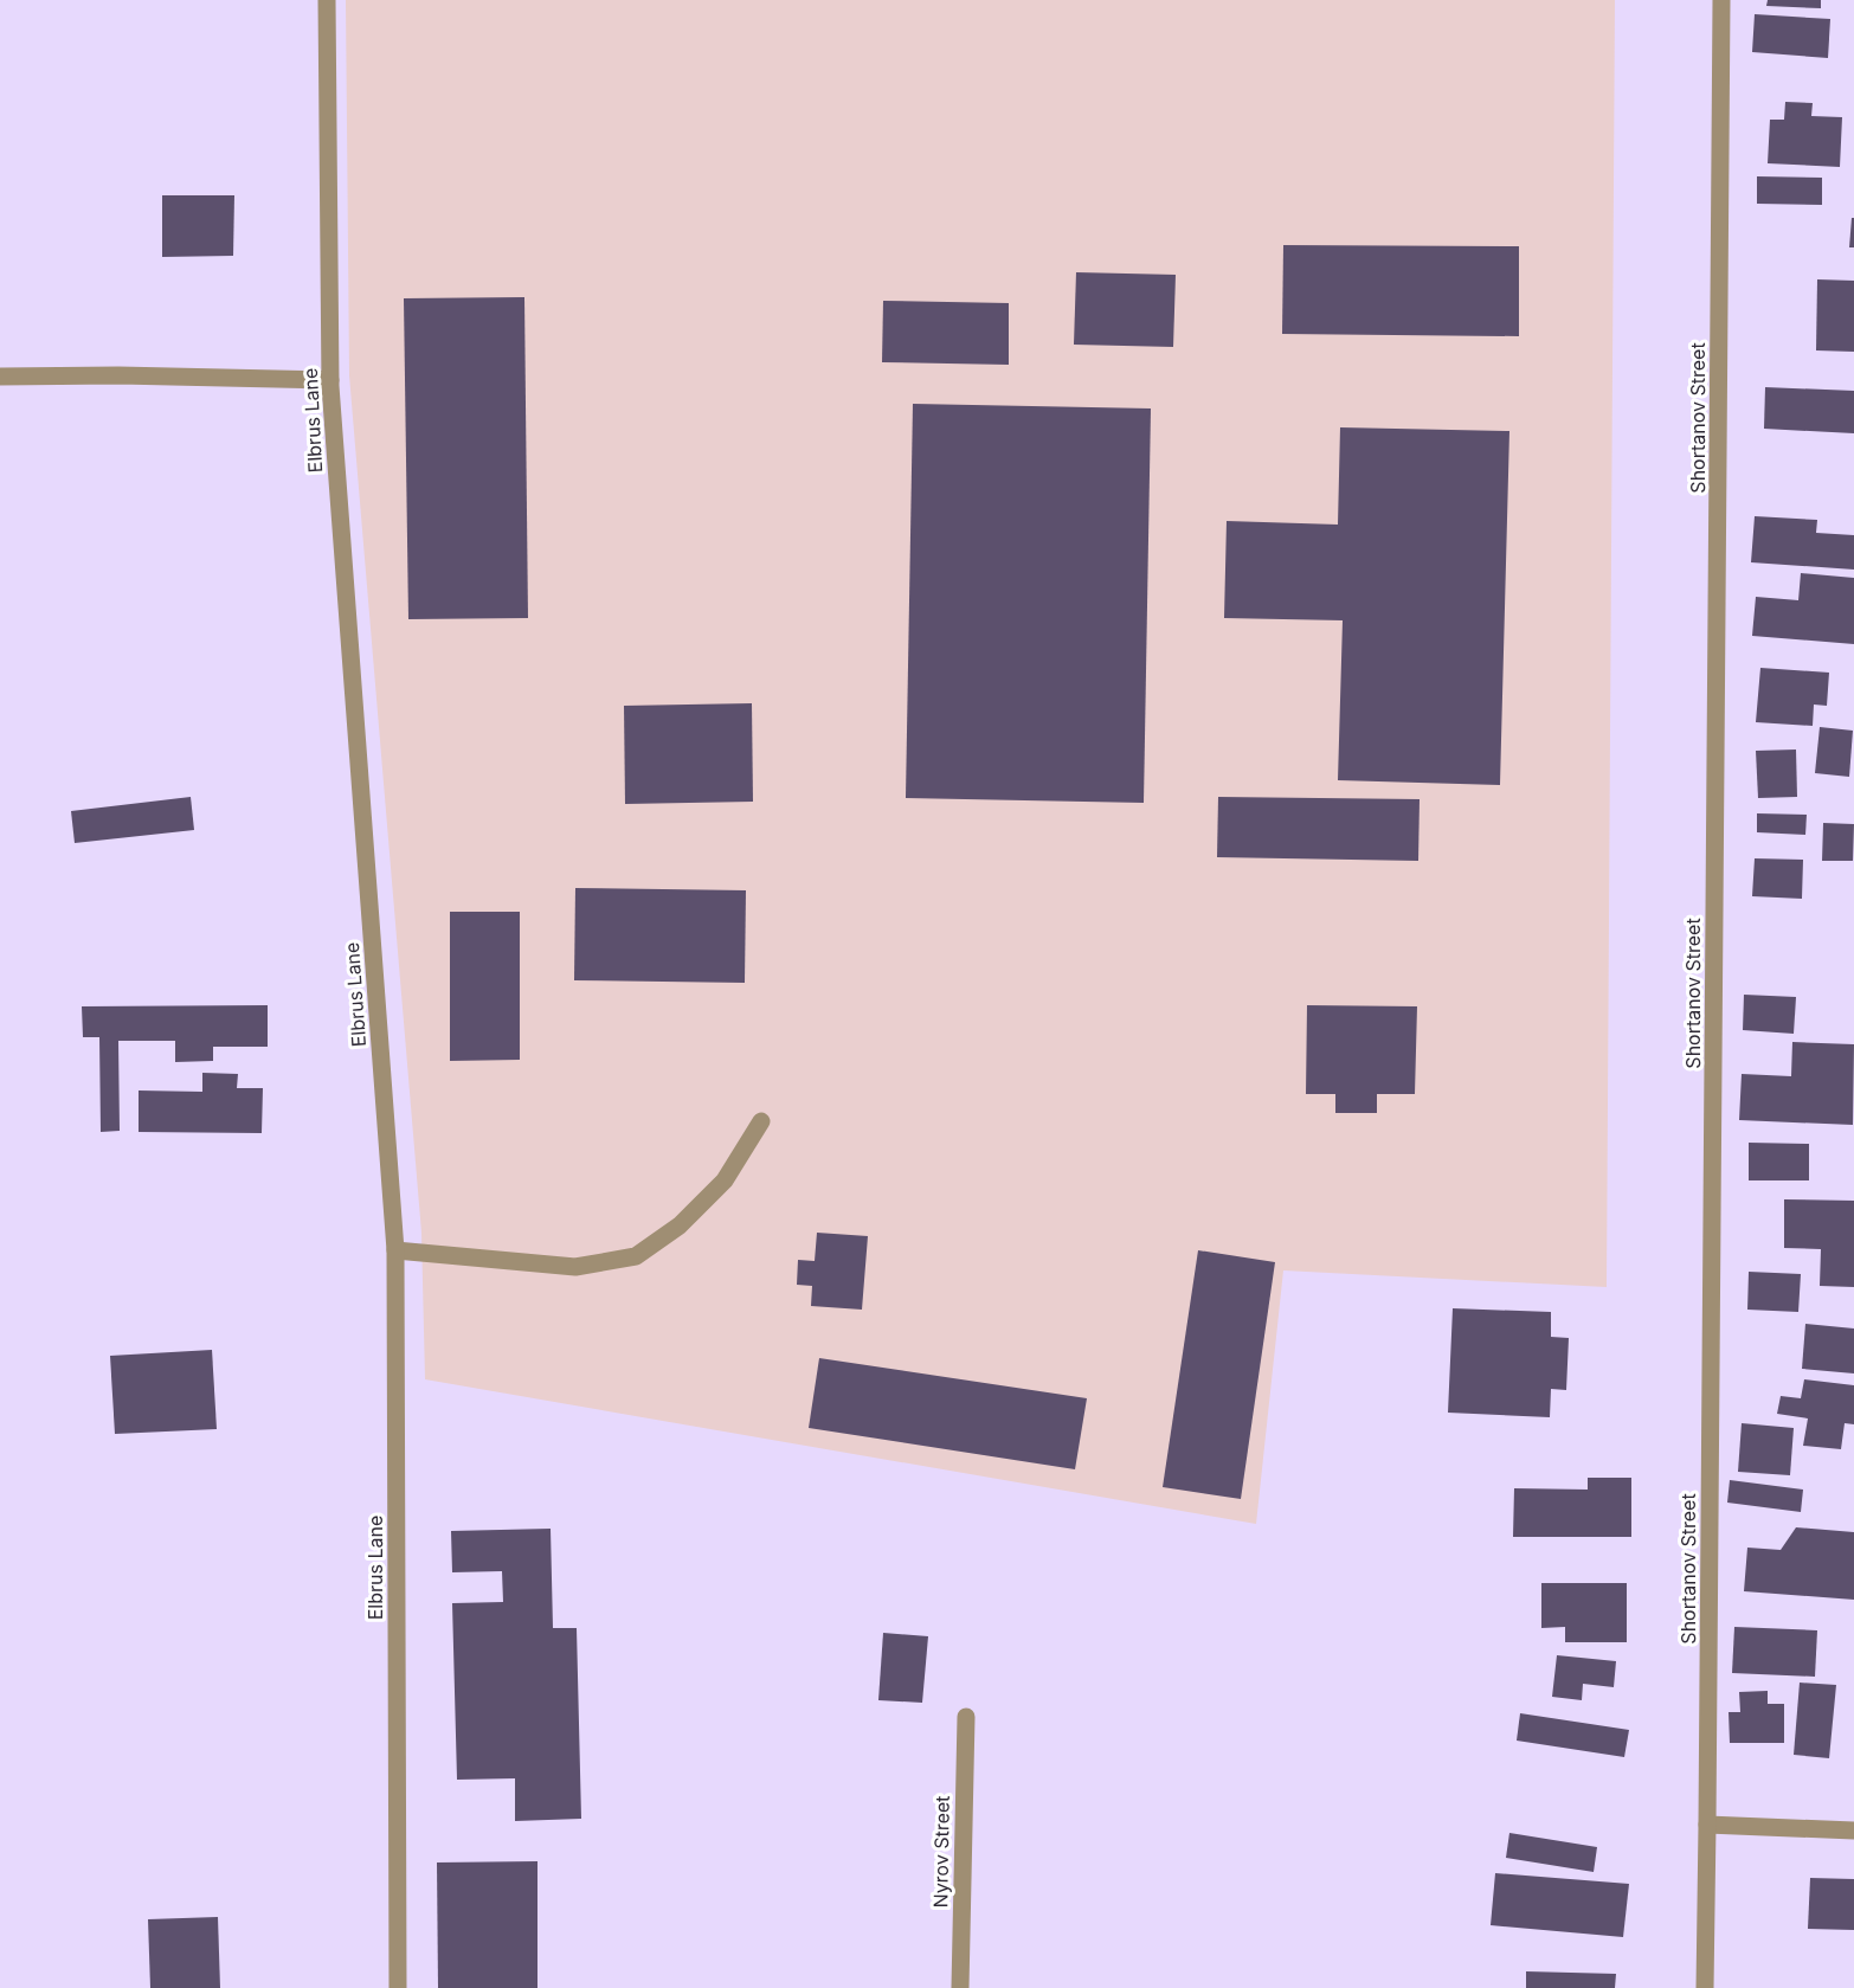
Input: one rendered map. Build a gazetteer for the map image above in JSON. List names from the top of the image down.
{
  "streets": {
    "street": ["Shortanov Street", "Elbrus Lane", "Nyrov Street"]
  }
}
